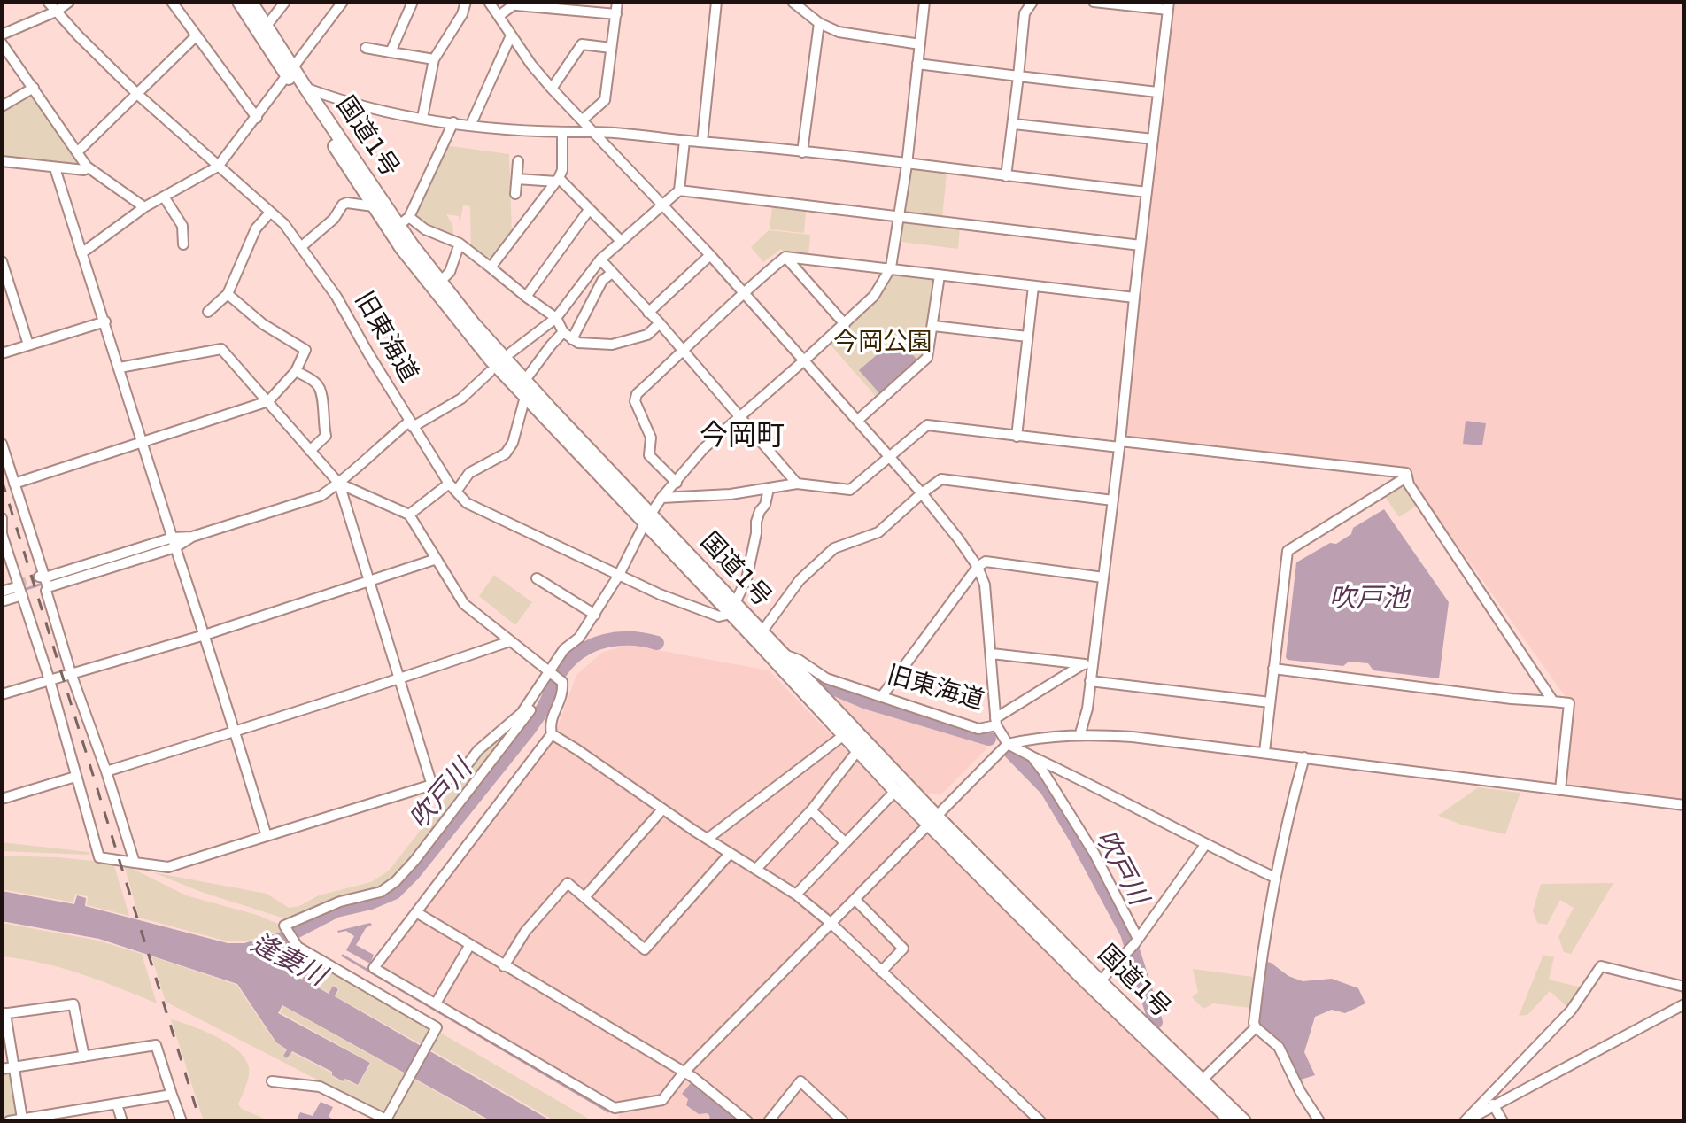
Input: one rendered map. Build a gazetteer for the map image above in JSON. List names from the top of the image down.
{
  "streets": {
    "highway": ["国道1号"],
    "street": ["旧東海道"]
  },
  "crossings": [
    ["国道1号", "旧東海道"]
  ],
  "districts": ["今岡町"],
  "water": ["吹戸池", "吹戸川", "逢妻川"],
  "parks": ["今岡公園"]
}
